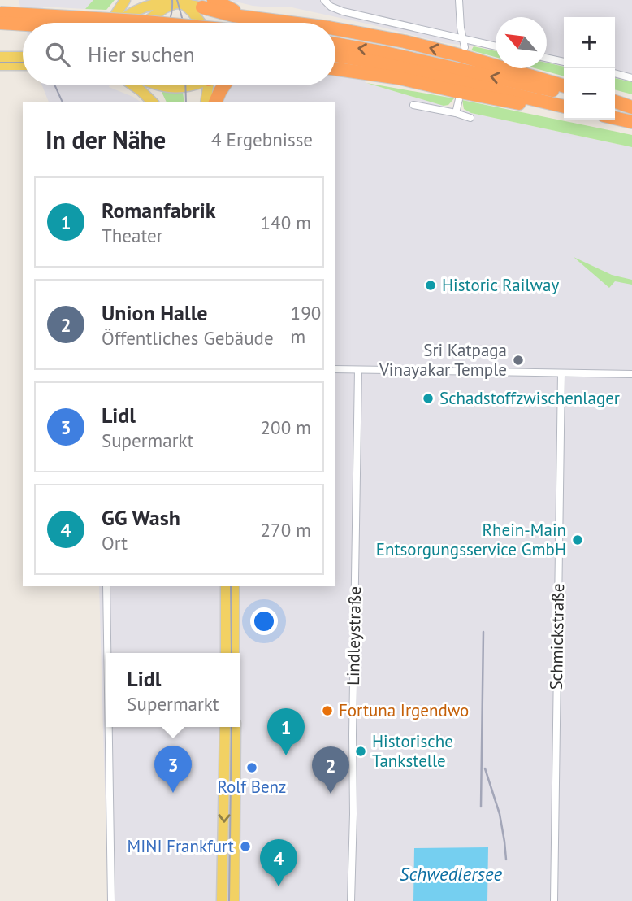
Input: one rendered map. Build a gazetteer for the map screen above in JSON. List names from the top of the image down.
{
  "streets": {
    "street": ["Lindleystraße", "Schmickstraße"]
  },
  "water": ["Schwedlersee"],
  "places": [
    "Historic Railway",
    "Sri Katpaga Vinayakar Temple",
    "Schadstoffzwischenlager",
    "Rhein-Main Entsorgungsservice GmbH",
    "Fortuna Irgendwo",
    "Historische Tankstelle",
    "Rolf Benz",
    "MINI Frankfurt"
  ],
  "north": "top left",
  "page": {
    "map_buttons": ["+", "−"],
    "search": "Hier suchen",
    "heading": ["In der Nähe", "4 Ergebnisse"],
    "list": [
      {
        "mark": "1",
        "name": "Romanfabrik",
        "note": "Theater",
        "value": "140 m"
      },
      {
        "mark": "2",
        "name": "Union Halle",
        "note": "Öffentliches Gebäude",
        "value": "190 m"
      },
      {
        "mark": "3",
        "name": "Lidl",
        "note": "Supermarkt",
        "value": "200 m"
      },
      {
        "mark": "4",
        "name": "GG Wash",
        "note": "Ort",
        "value": "270 m"
      }
    ],
    "popup": ["Lidl", "Supermarkt"],
    "pins": [
      "1",
      "3",
      "2",
      "4"
    ]
  }
}
